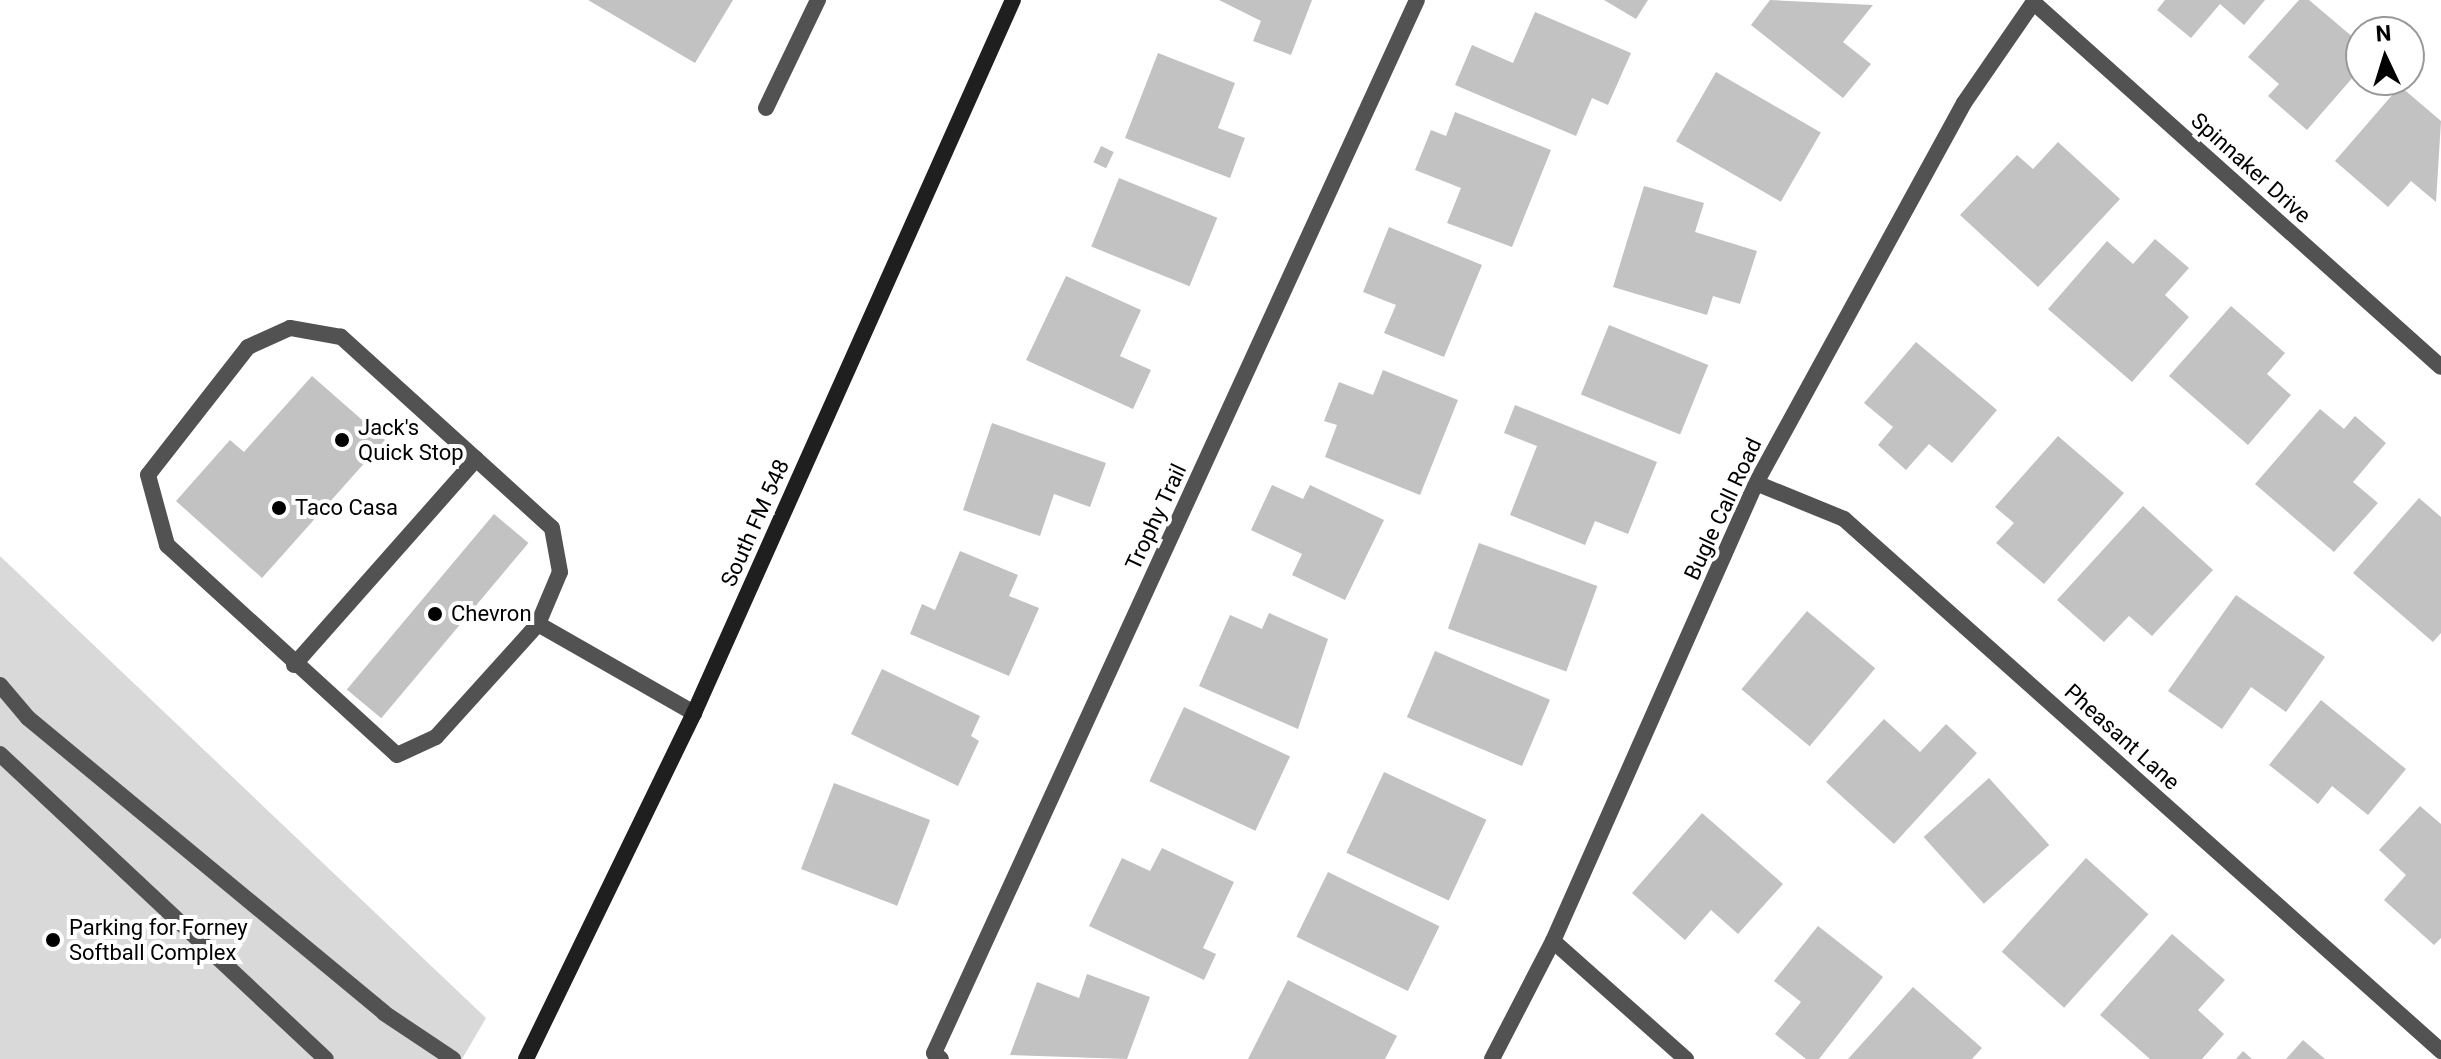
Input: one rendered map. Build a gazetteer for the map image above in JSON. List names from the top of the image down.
{
  "streets": {
    "main road": ["South FM 548"],
    "street": [
      "Spinnaker Drive",
      "Bugle Call Road",
      "Trophy Trail",
      "Pheasant Lane"
    ]
  },
  "crossings": [
    ["Spinnaker Drive", "Bugle Call Road"],
    ["Bugle Call Road", "Pheasant Lane"]
  ],
  "places": [
    "Jack's Quick Stop",
    "Taco Casa",
    "Chevron",
    "Parking for Forney Softball Complex"
  ],
  "north": "top"
}
